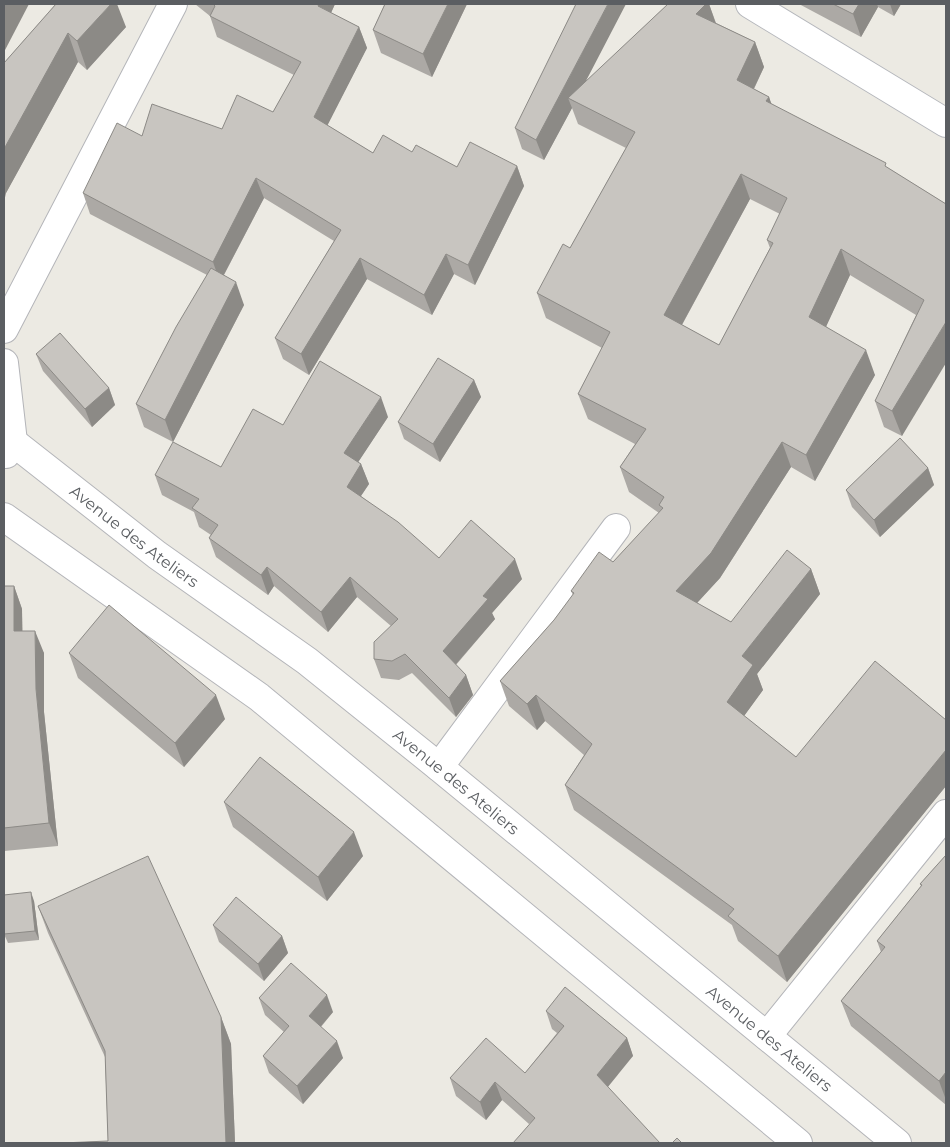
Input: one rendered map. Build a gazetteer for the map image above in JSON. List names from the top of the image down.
{
  "streets": {
    "street": ["Avenue des Ateliers"]
  }
}
